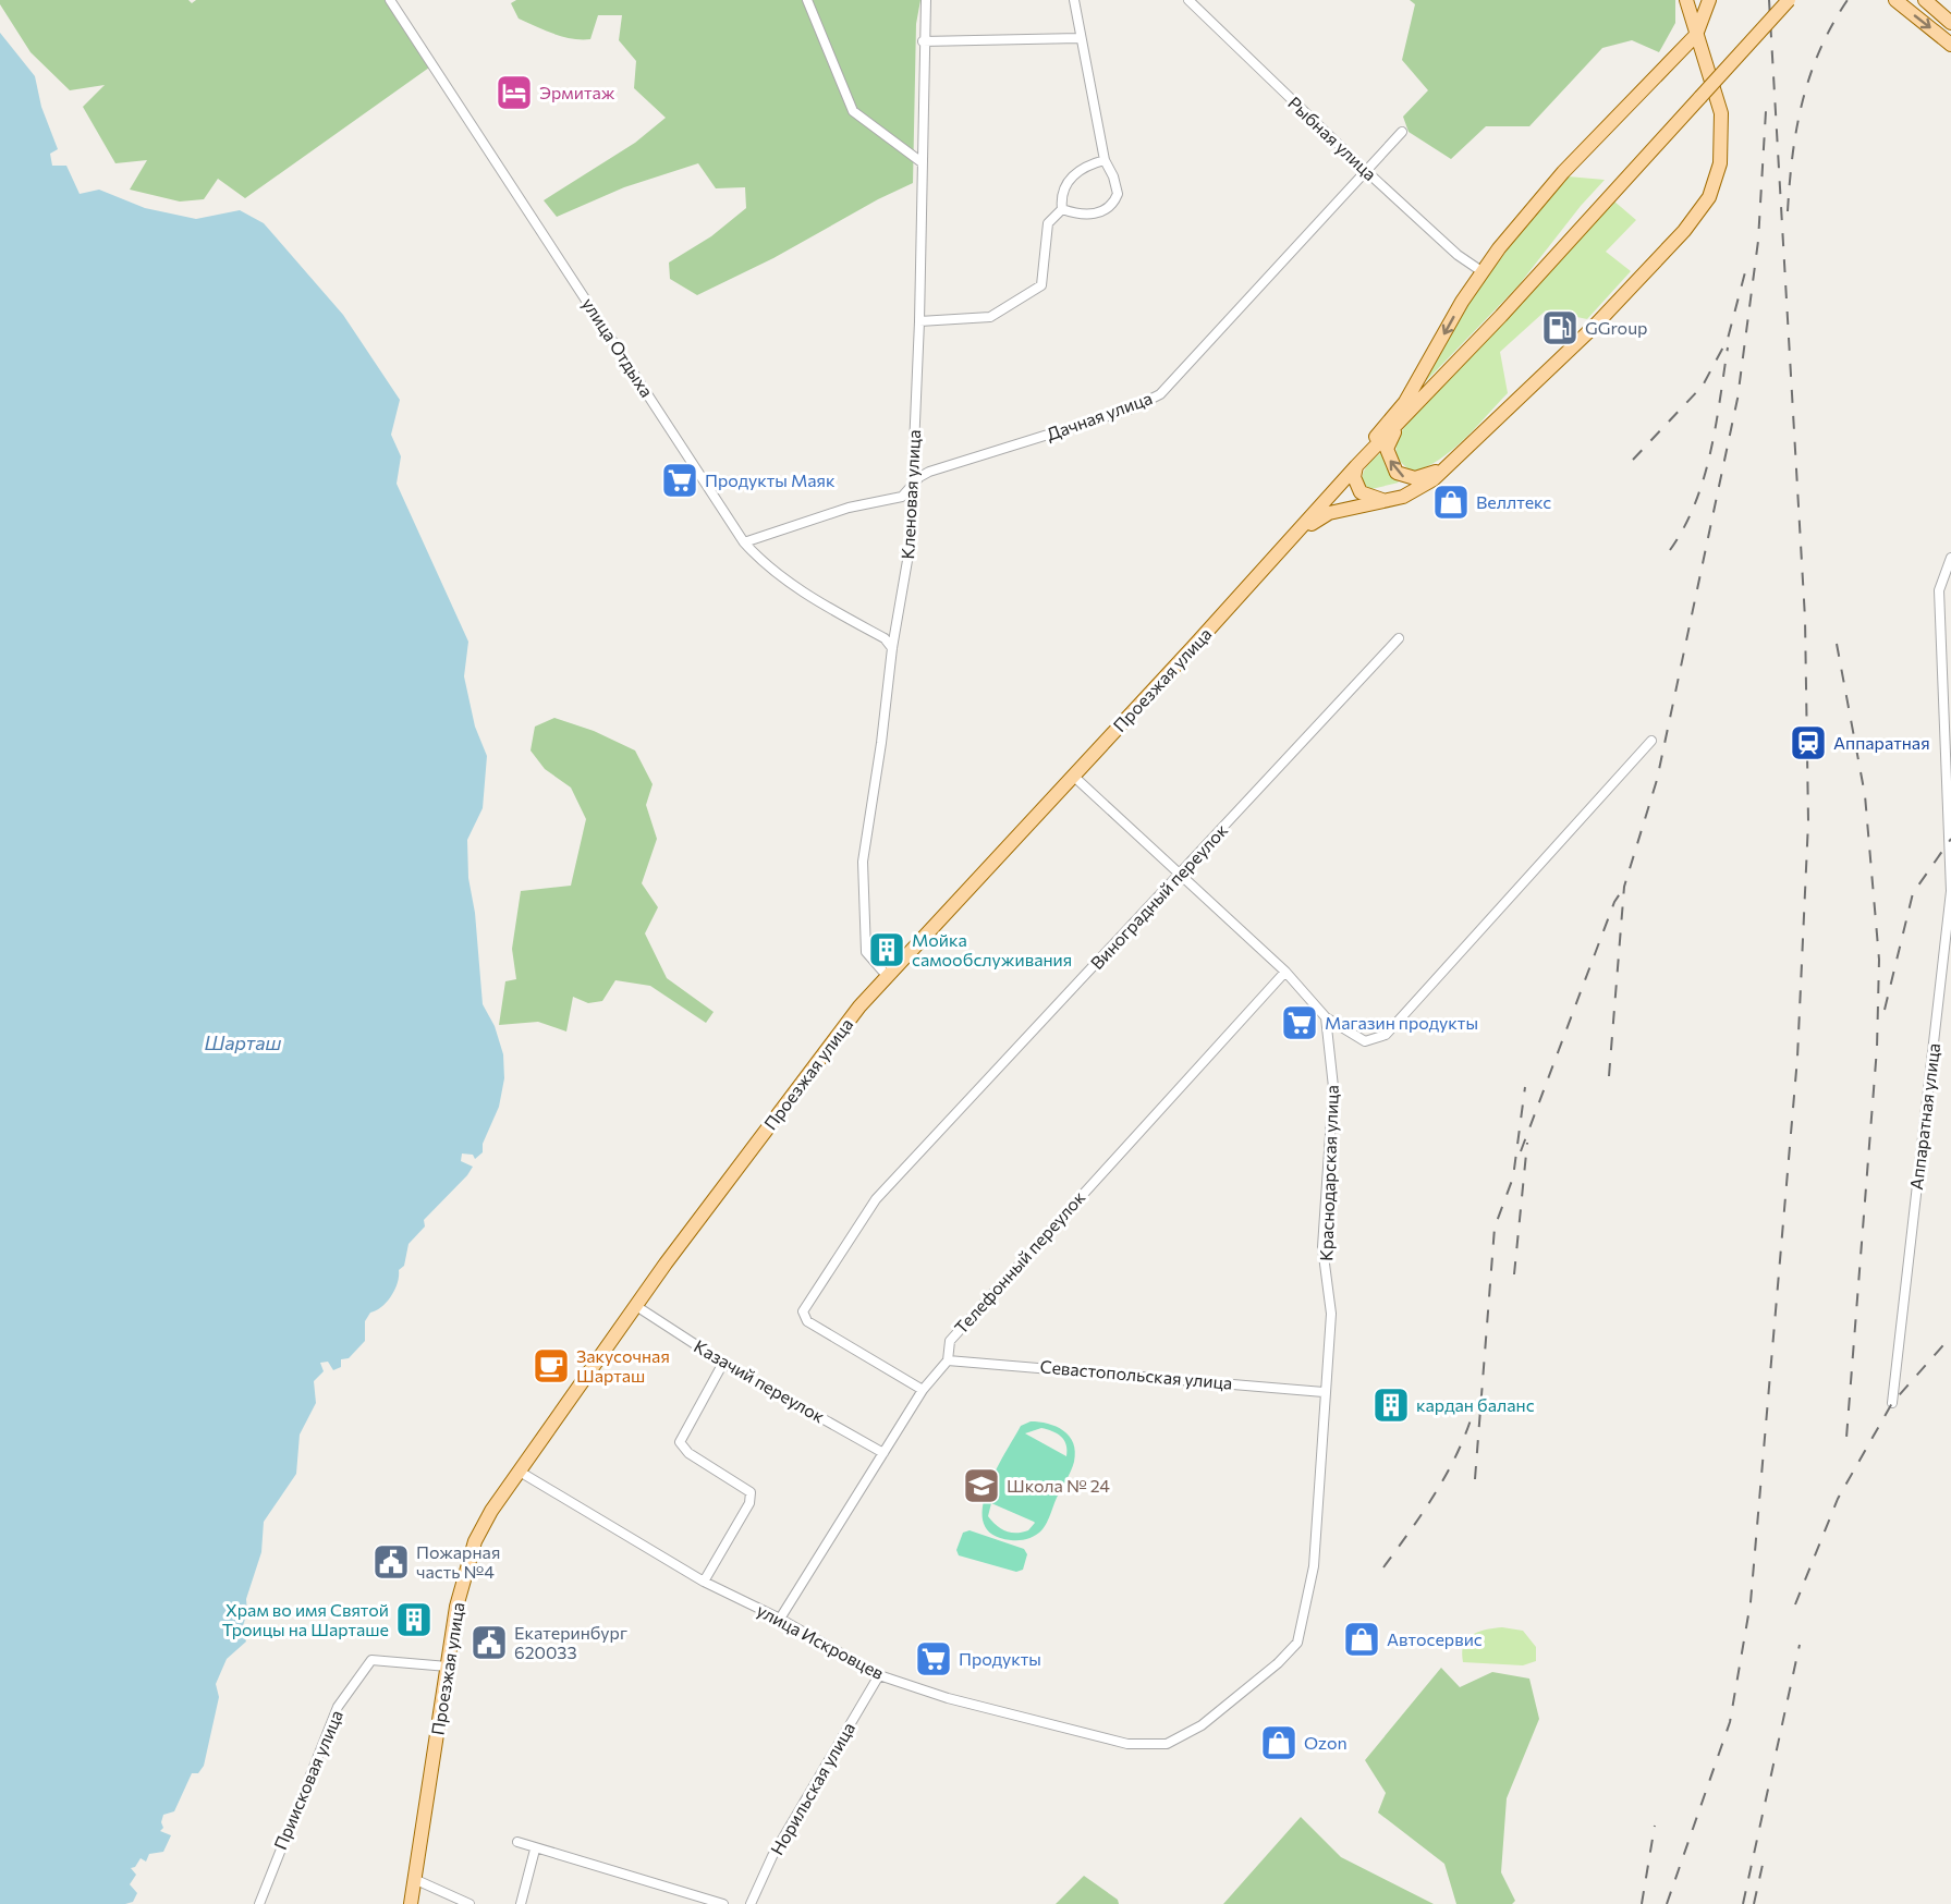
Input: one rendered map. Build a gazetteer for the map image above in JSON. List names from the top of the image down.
{
  "streets": {
    "main road": ["Проезжая улица"],
    "street": [
      "Рыбная улица",
      "улица Отдыха",
      "Дачная улица",
      "Кленовая улица",
      "Виноградный переулок",
      "Аппаратная улица",
      "Краснодарская улица",
      "Телефонный переулок",
      "Севастопольская улица",
      "Казачий переулок",
      "улица Искровцев",
      "Приисковая улица",
      "Норильская улица"
    ]
  },
  "crossings": [
    ["Рыбная улица", "Дачная улица"],
    ["улица Отдыха", "Дачная улица"],
    ["улица Отдыха", "Кленовая улица"],
    ["Дачная улица", "Кленовая улица"],
    ["Кленовая улица", "Проезжая улица"],
    ["Проезжая улица", "Казачий переулок"],
    ["Проезжая улица", "улица Искровцев"],
    ["Проезжая улица", "Приисковая улица"],
    ["Виноградный переулок", "Телефонный переулок"],
    ["Краснодарская улица", "Севастопольская улица"],
    ["Краснодарская улица", "улица Искровцев"],
    ["Телефонный переулок", "Севастопольская улица"],
    ["Телефонный переулок", "Казачий переулок"],
    ["Телефонный переулок", "улица Искровцев"],
    ["улица Искровцев", "Норильская улица"]
  ],
  "water": ["Шарташ"],
  "places": {
    "hotel": ["Эрмитаж"],
    "fuel station": ["GGroup"],
    "supermarket": ["Продукты Маяк", "Магазин продукты", "Продукты"],
    "shop": ["Веллтекс", "Автосервис", "Ozon"],
    "station": ["Аппаратная"],
    "building": ["Мойка самообслуживания", "кардан баланс", "Храм во имя Святой Троицы на Шарташе"],
    "cafe": ["Закусочная Шарташ"],
    "school or university": ["Школа № 24"],
    "public building": ["Пожарная часть №4", "Екатеринбург 620033"]
  }
}
